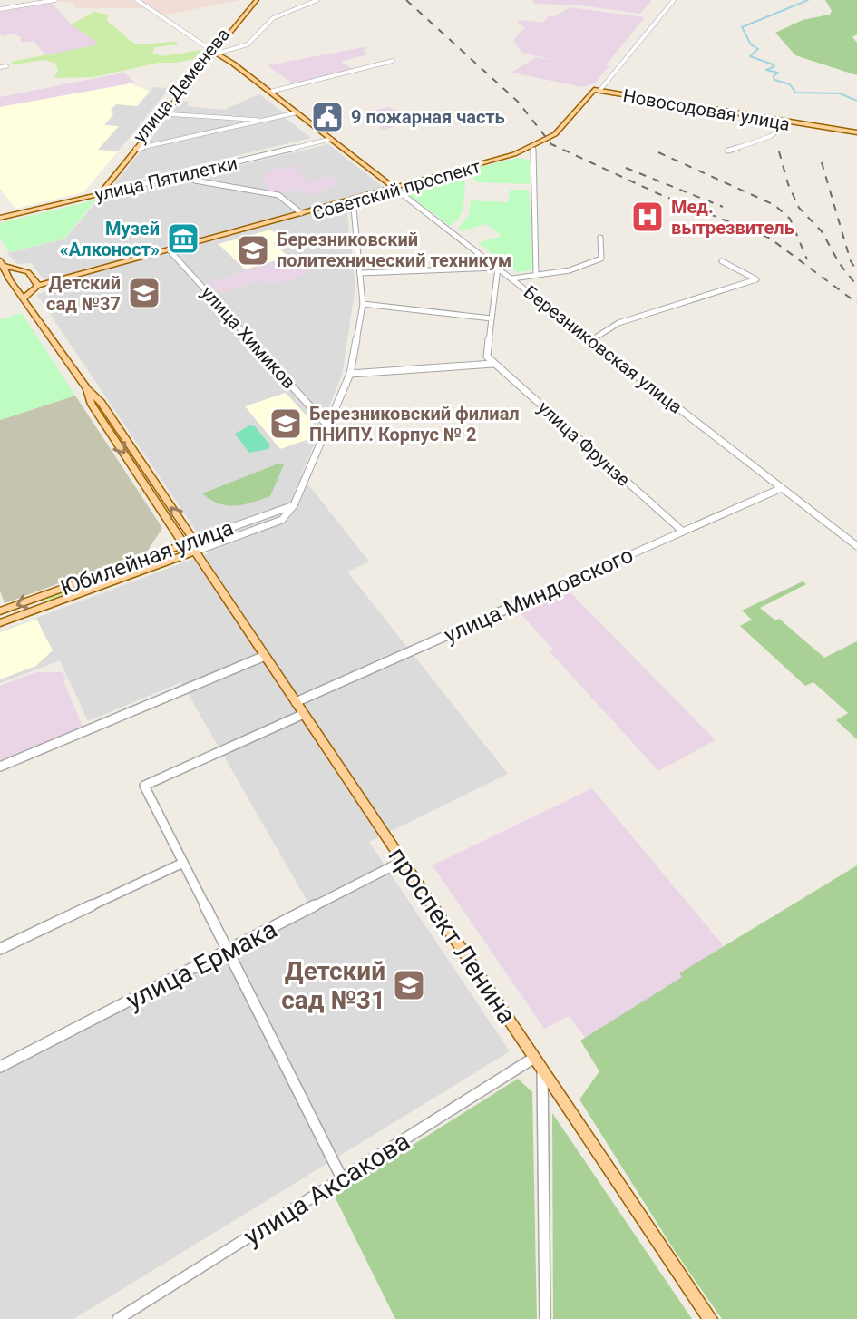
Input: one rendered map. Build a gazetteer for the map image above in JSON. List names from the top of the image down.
{
  "streets": {
    "main road": [
      "улица Деменева",
      "Новосодовая улица",
      "улица Пятилетки",
      "Советский проспект",
      "Березниковская улица",
      "Юбилейная улица",
      "проспект Ленина"
    ],
    "street": [
      "улица Химиков",
      "улица Фрунзе",
      "улица Миндовского",
      "улица Ермака",
      "улица Аксакова"
    ]
  },
  "crossings": [
    ["улица Деменева", "улица Пятилетки"],
    ["улица Деменева", "Березниковская улица"],
    ["Новосодовая улица", "Советский проспект"],
    ["улица Пятилетки", "Березниковская улица"],
    ["Советский проспект", "улица Химиков"],
    ["Советский проспект", "Березниковская улица"],
    ["Советский проспект", "проспект Ленина"],
    ["Березниковская улица", "улица Миндовского"],
    ["улица Фрунзе", "улица Миндовского"],
    ["Юбилейная улица", "проспект Ленина"],
    ["улица Миндовского", "проспект Ленина"],
    ["проспект Ленина", "улица Ермака"],
    ["проспект Ленина", "улица Аксакова"]
  ],
  "places": {
    "public building": ["9 пожарная часть"],
    "hospital": ["Мед. вытрезвитель"],
    "museum": ["Музей «Алконост»"],
    "school or university": [
      "Березниковский политехнический техникум",
      "Детский сад №37",
      "Березниковский филиал ПНИПУ. Корпус № 2",
      "Детский сад №31"
    ]
  }
}
